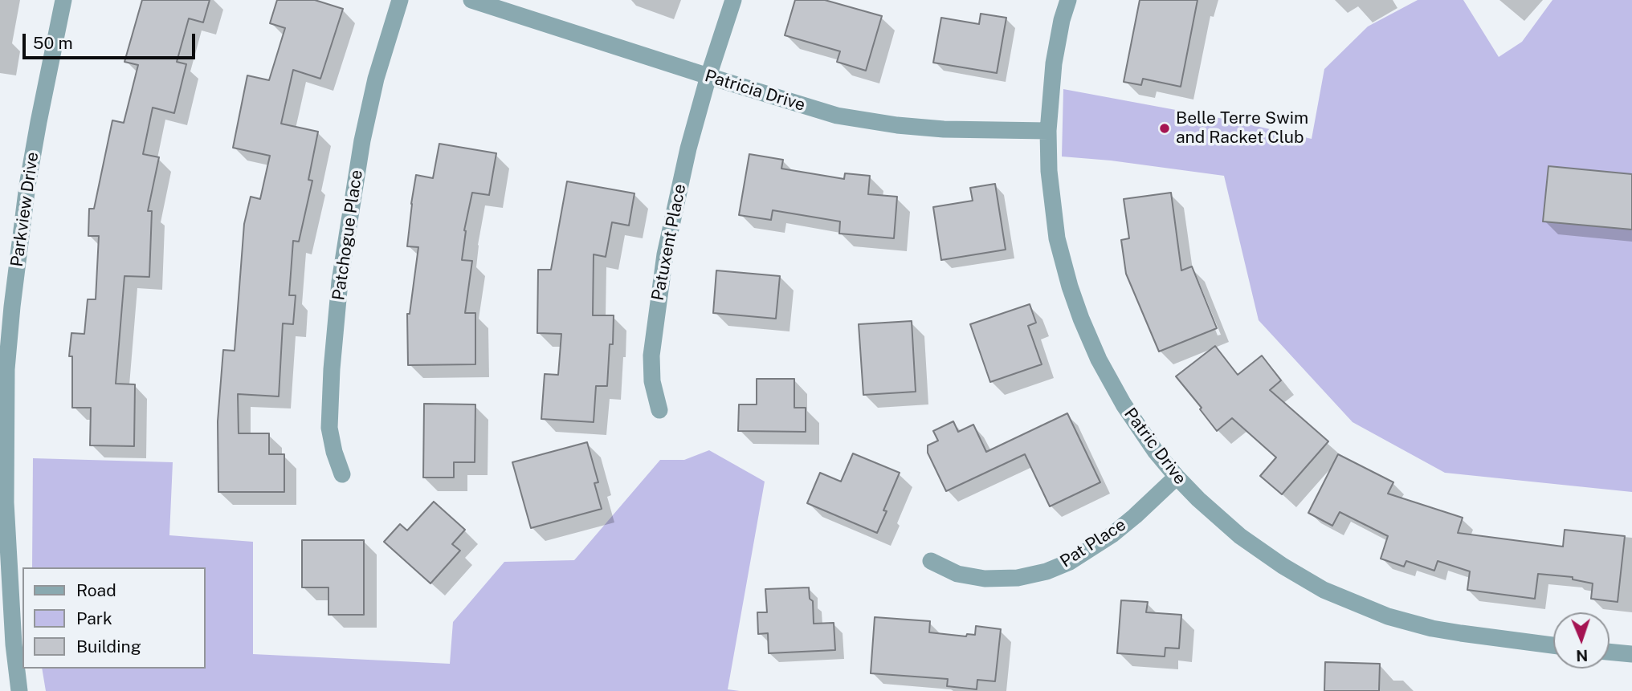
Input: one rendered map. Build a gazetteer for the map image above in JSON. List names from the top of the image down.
{
  "streets": {
    "street": [
      "Patricia Drive",
      "Parkview Drive",
      "Patchogue Place",
      "Patuxent Place",
      "Patric Drive",
      "Pat Place"
    ]
  },
  "crossings": [
    ["Patricia Drive", "Patuxent Place"],
    ["Patricia Drive", "Patric Drive"],
    ["Patric Drive", "Pat Place"]
  ],
  "places": ["Belle Terre Swim and Racket Club"],
  "legend": ["Road", "Park", "Building"],
  "scale_bar": "50 m",
  "north": "bottom"
}
